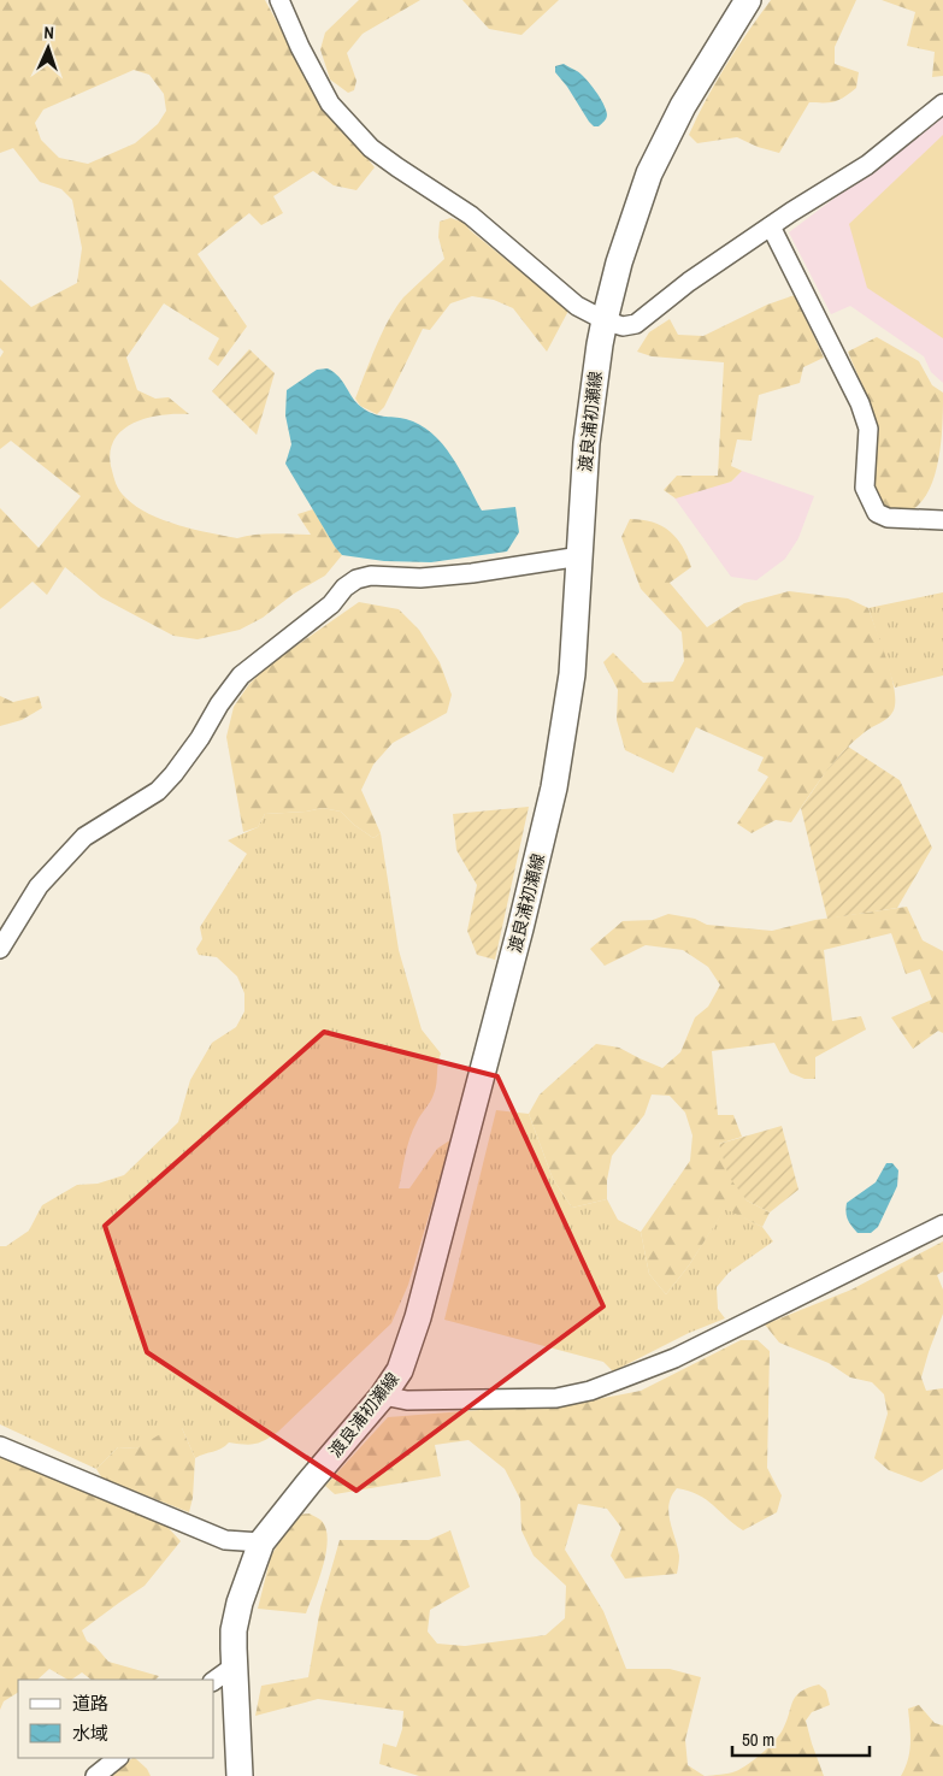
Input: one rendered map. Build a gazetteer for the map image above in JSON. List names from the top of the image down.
{
  "streets": {
    "main road": ["渡良浦初瀬線"]
  },
  "legend": ["道路", "水域"],
  "scale_bar": "50 m",
  "north": "top"
}
